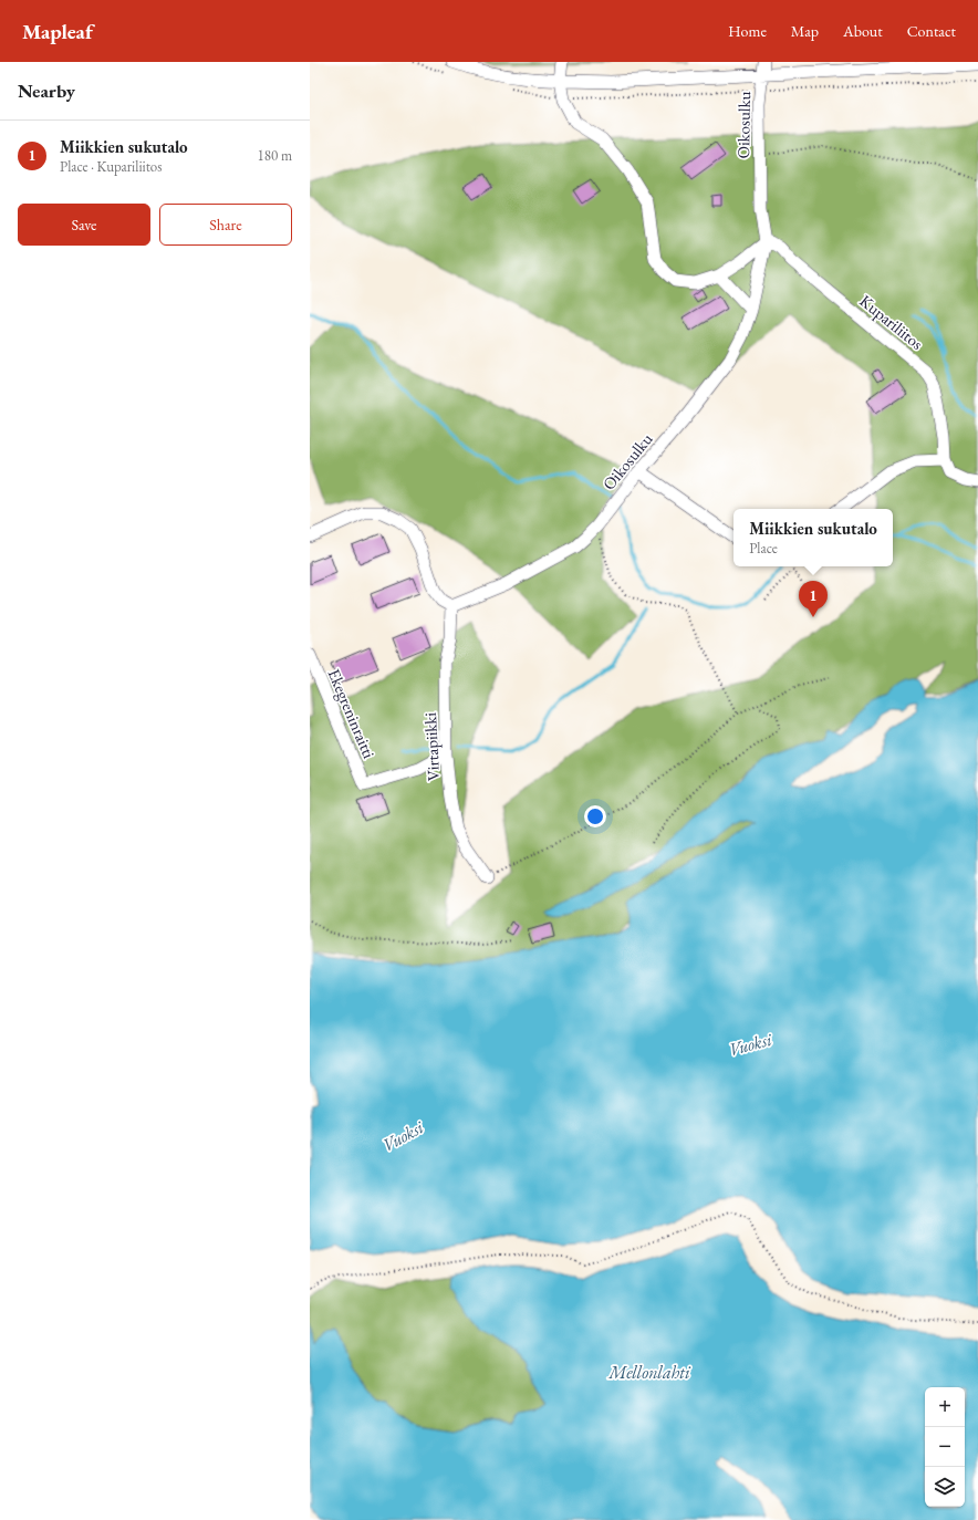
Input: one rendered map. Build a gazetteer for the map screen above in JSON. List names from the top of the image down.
{
  "streets": {
    "street": [
      "Oikosulku",
      "Kupariliitos",
      "Ekegreninraitti",
      "Virtapiikki"
    ]
  },
  "crossings": [
    ["Oikosulku", "Kupariliitos"],
    ["Oikosulku", "Virtapiikki"],
    ["Ekegreninraitti", "Virtapiikki"]
  ],
  "water": ["Vuoksi", "Mellonlahti"],
  "page": {
    "header": "Mapleaf",
    "nav": [
      "Home",
      "Map",
      "About",
      "Contact"
    ],
    "heading": "Nearby",
    "list": [
      {
        "mark": "1",
        "name": "Miikkien sukutalo",
        "note": "Place · Kupariliitos",
        "value": "180 m"
      }
    ],
    "buttons": ["Save", "Share"],
    "popup": ["Miikkien sukutalo", "Place"],
    "pins": "1",
    "map_buttons": ["+", "−"]
  }
}
